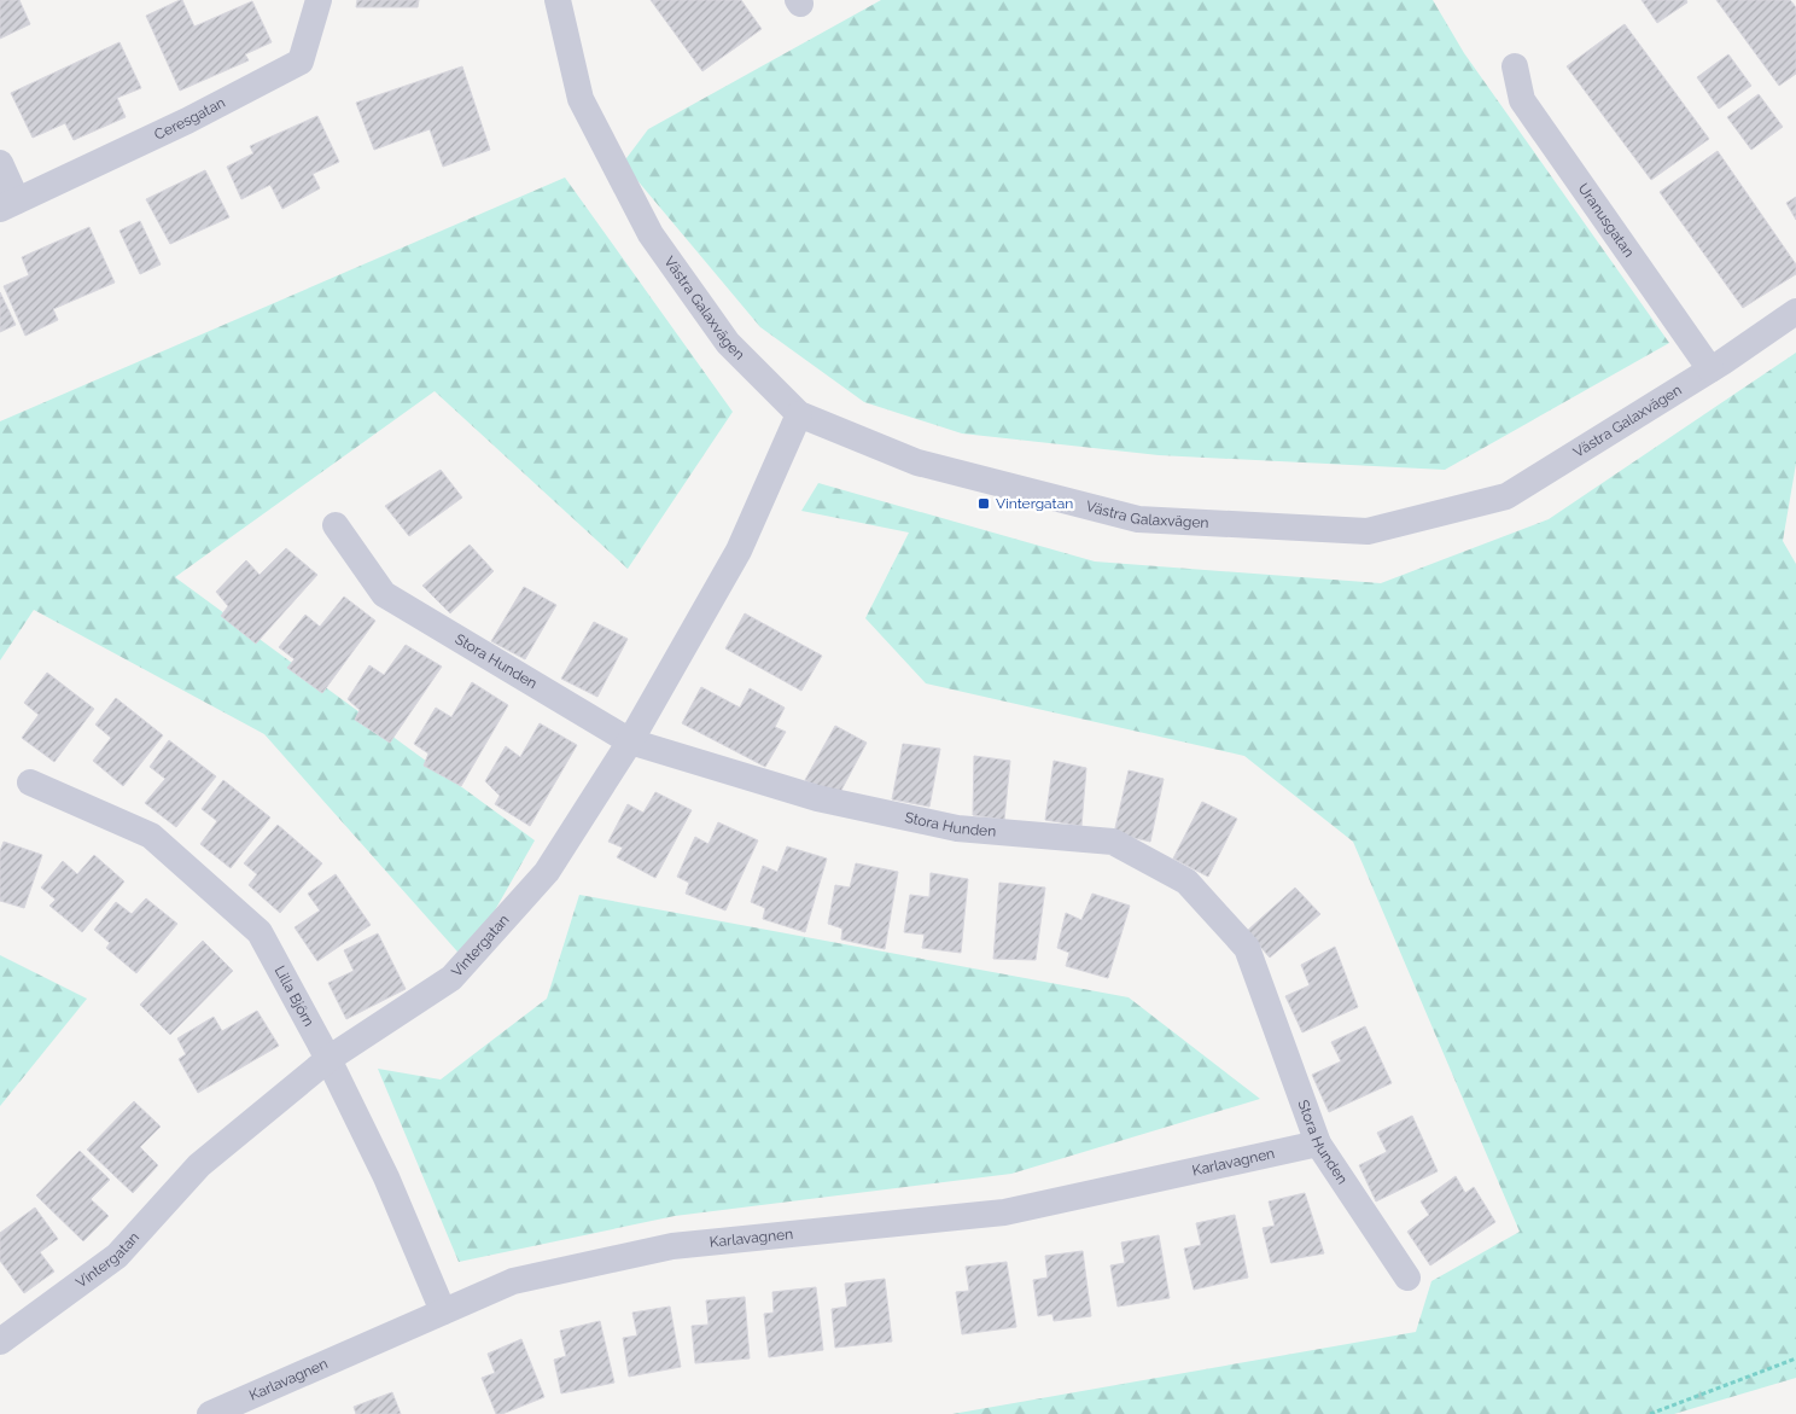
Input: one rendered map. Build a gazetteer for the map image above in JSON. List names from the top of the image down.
{
  "streets": {
    "street": [
      "Ceresgatan",
      "Uranusgatan",
      "Västra Galaxvägen",
      "Stora Hunden",
      "Vintergatan",
      "Lilla Björn",
      "Karlavagnen"
    ]
  },
  "crossings": [
    ["Uranusgatan", "Västra Galaxvägen"],
    ["Västra Galaxvägen", "Vintergatan"],
    ["Stora Hunden", "Vintergatan"],
    ["Stora Hunden", "Karlavagnen"],
    ["Vintergatan", "Lilla Björn"],
    ["Lilla Björn", "Karlavagnen"]
  ],
  "places": {
    "transit": ["Vintergatan"]
  }
}
